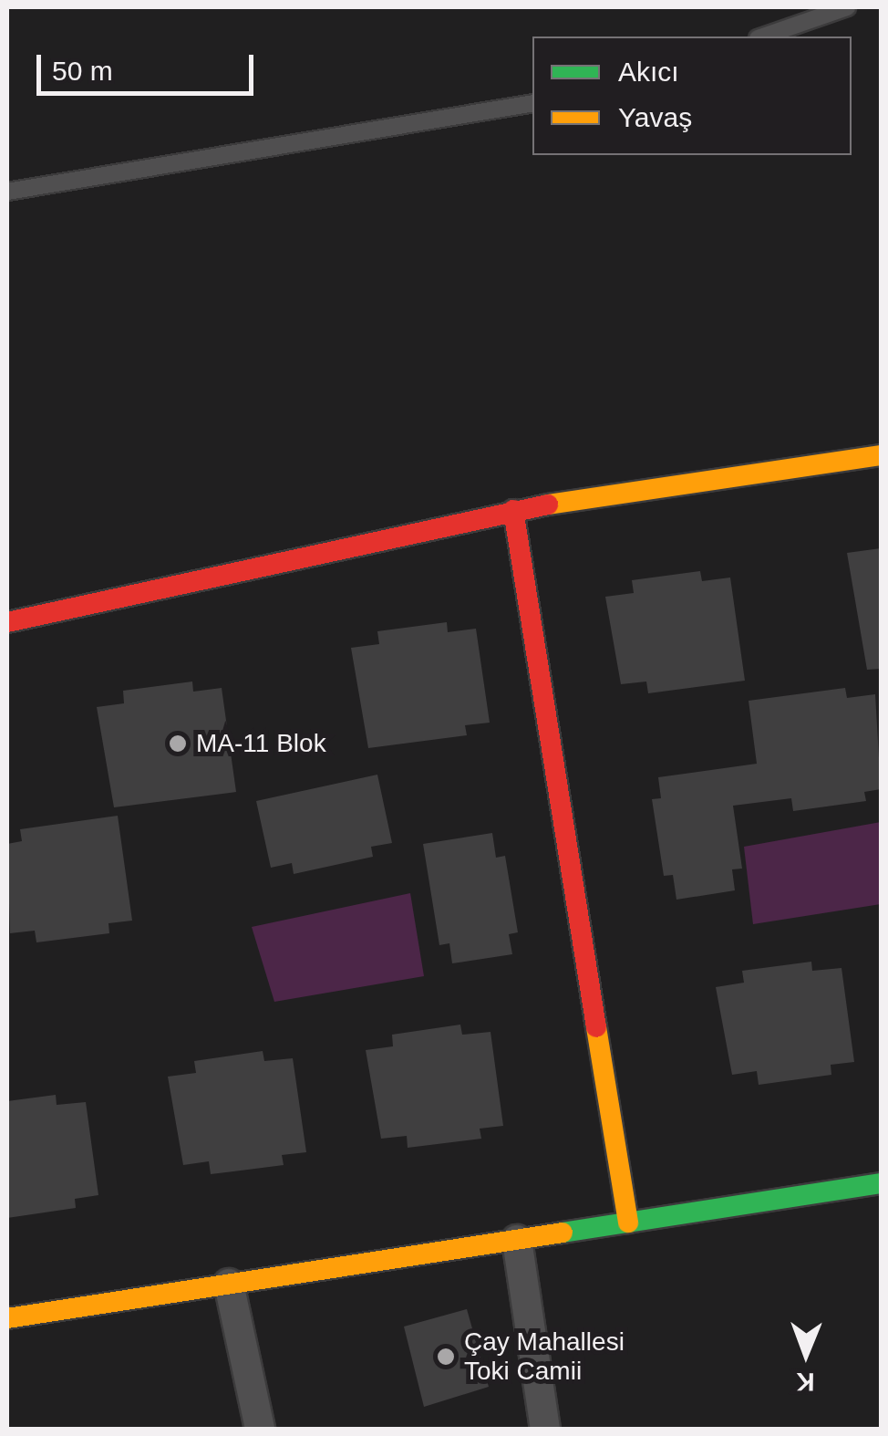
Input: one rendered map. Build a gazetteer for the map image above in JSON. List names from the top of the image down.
{
  "places": ["MA-11 Blok", "Çay Mahallesi Toki Camii"],
  "legend": ["Akıcı", "Yavaş"],
  "scale_bar": "50 m",
  "north": "bottom"
}
